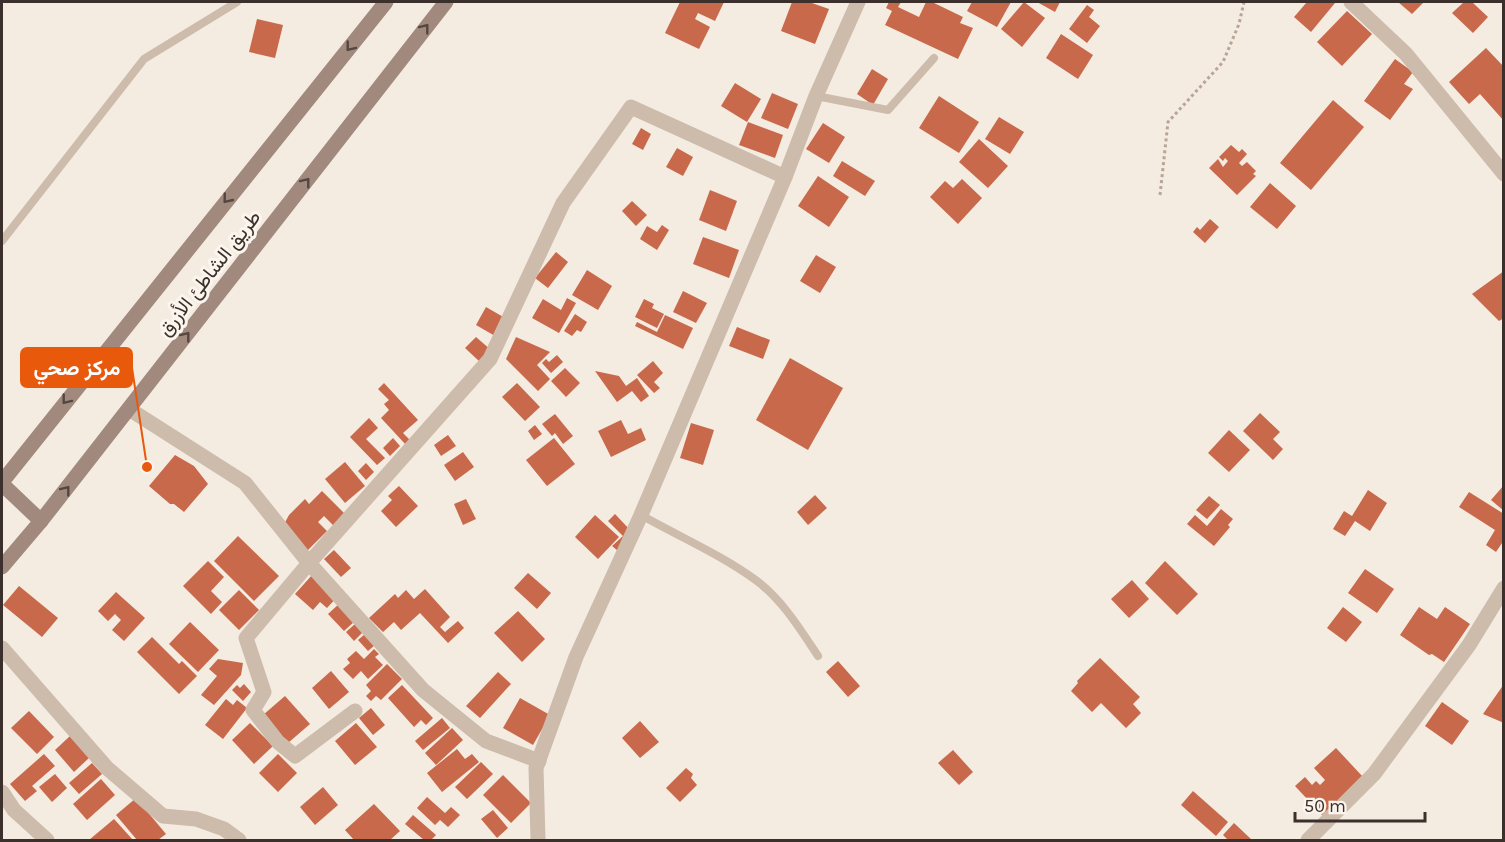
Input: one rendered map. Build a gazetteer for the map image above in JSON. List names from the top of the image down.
{
  "streets": {
    "main road": ["طريق الشاطئ الأزرق"]
  },
  "places": ["مركز صحي"],
  "scale_bar": "50 m"
}
